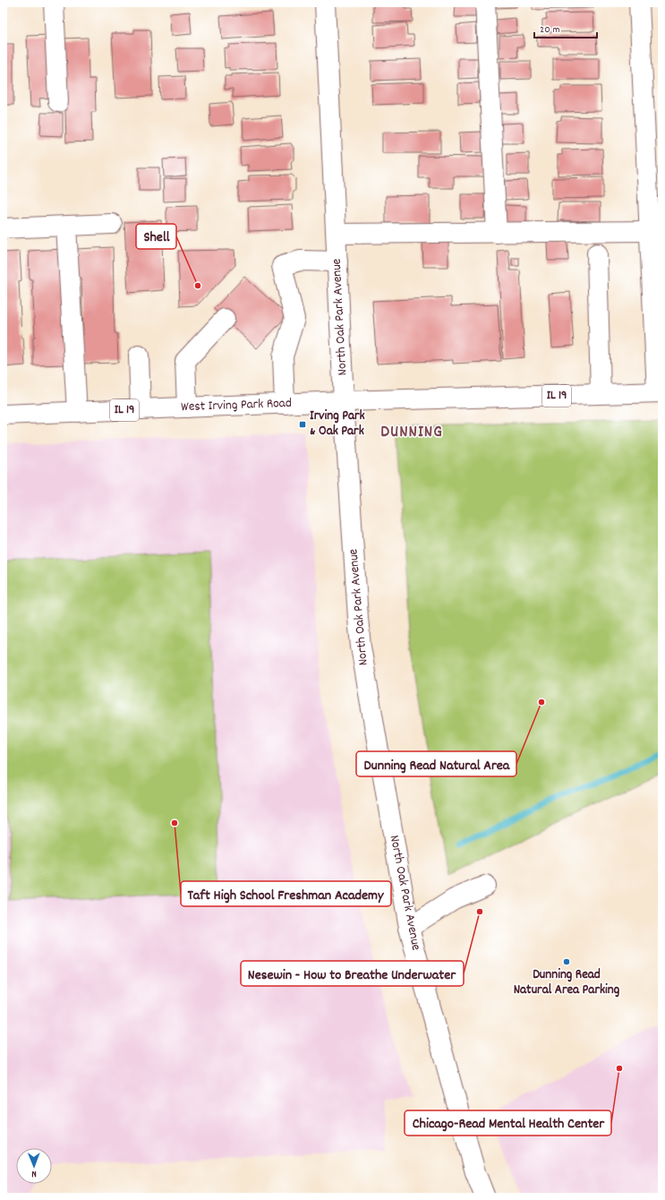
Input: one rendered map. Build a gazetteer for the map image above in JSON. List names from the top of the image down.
{
  "streets": {
    "street": ["North Oak Park Avenue", "IL 19", "West Irving Park Road"]
  },
  "crossings": [
    ["North Oak Park Avenue", "West Irving Park Road"]
  ],
  "districts": ["DUNNING"],
  "places": {
    "other": [
      "Shell",
      "Dunning Read Natural Area",
      "Taft High School Freshman Academy",
      "Nesewin - How to Breathe Underwater",
      "Dunning Read Natural Area Parking",
      "Chicago-Read Mental Health Center"
    ],
    "transit": ["Irving Park & Oak Park"]
  },
  "scale_bar": "20 m",
  "north": "bottom"
}
